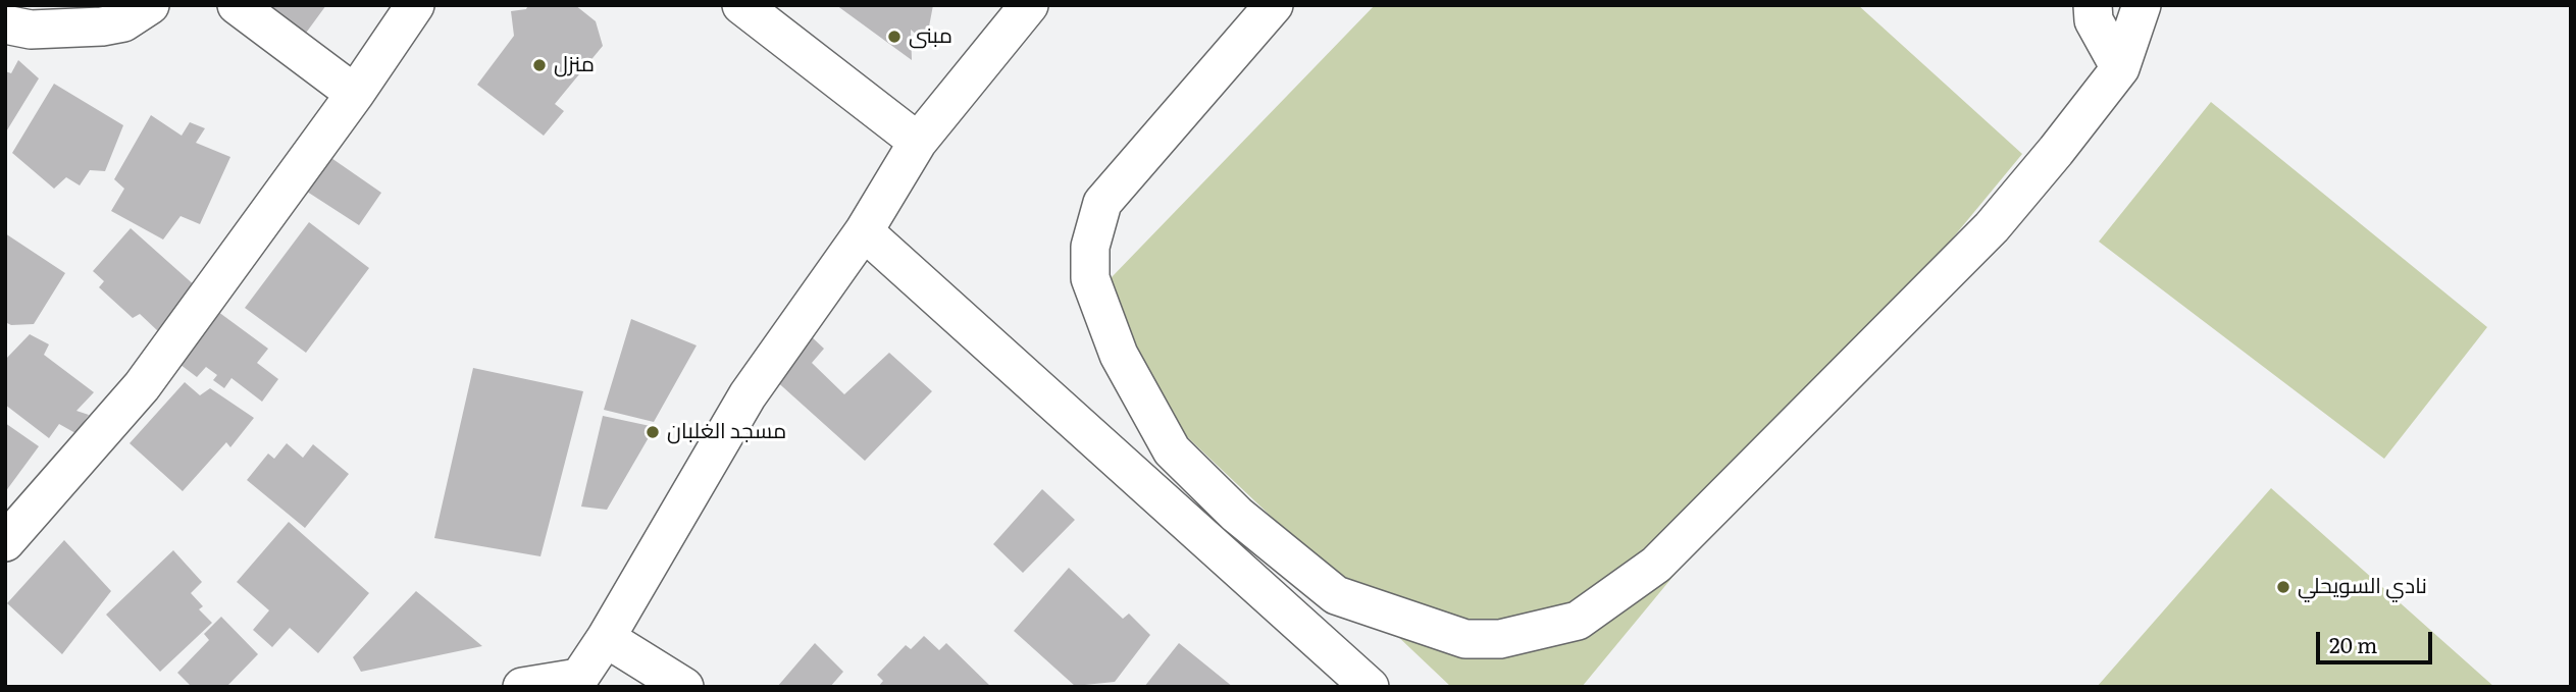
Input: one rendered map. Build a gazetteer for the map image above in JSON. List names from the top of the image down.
{
  "places": [
    "مبنى",
    "منزل",
    "مسجد الغلبان",
    "نادي السويحلي"
  ],
  "scale_bar": "20 m"
}
